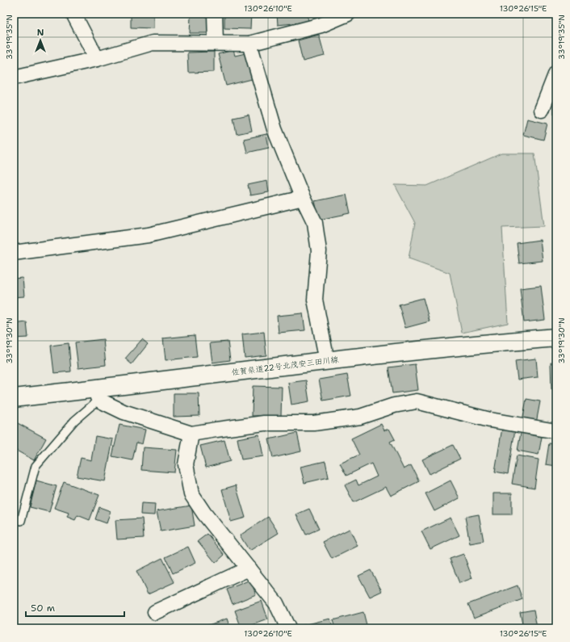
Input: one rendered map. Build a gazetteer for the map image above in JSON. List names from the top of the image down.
{
  "streets": {
    "main road": ["佐賀県道22号北茂安三田川線"]
  },
  "scale_bar": "50 m",
  "north": "top",
  "coordinates": [
    "130°26'10\"E",
    "130°26'15\"E",
    "33°19'35\"N",
    "33°19'30\"N"
  ]
}
